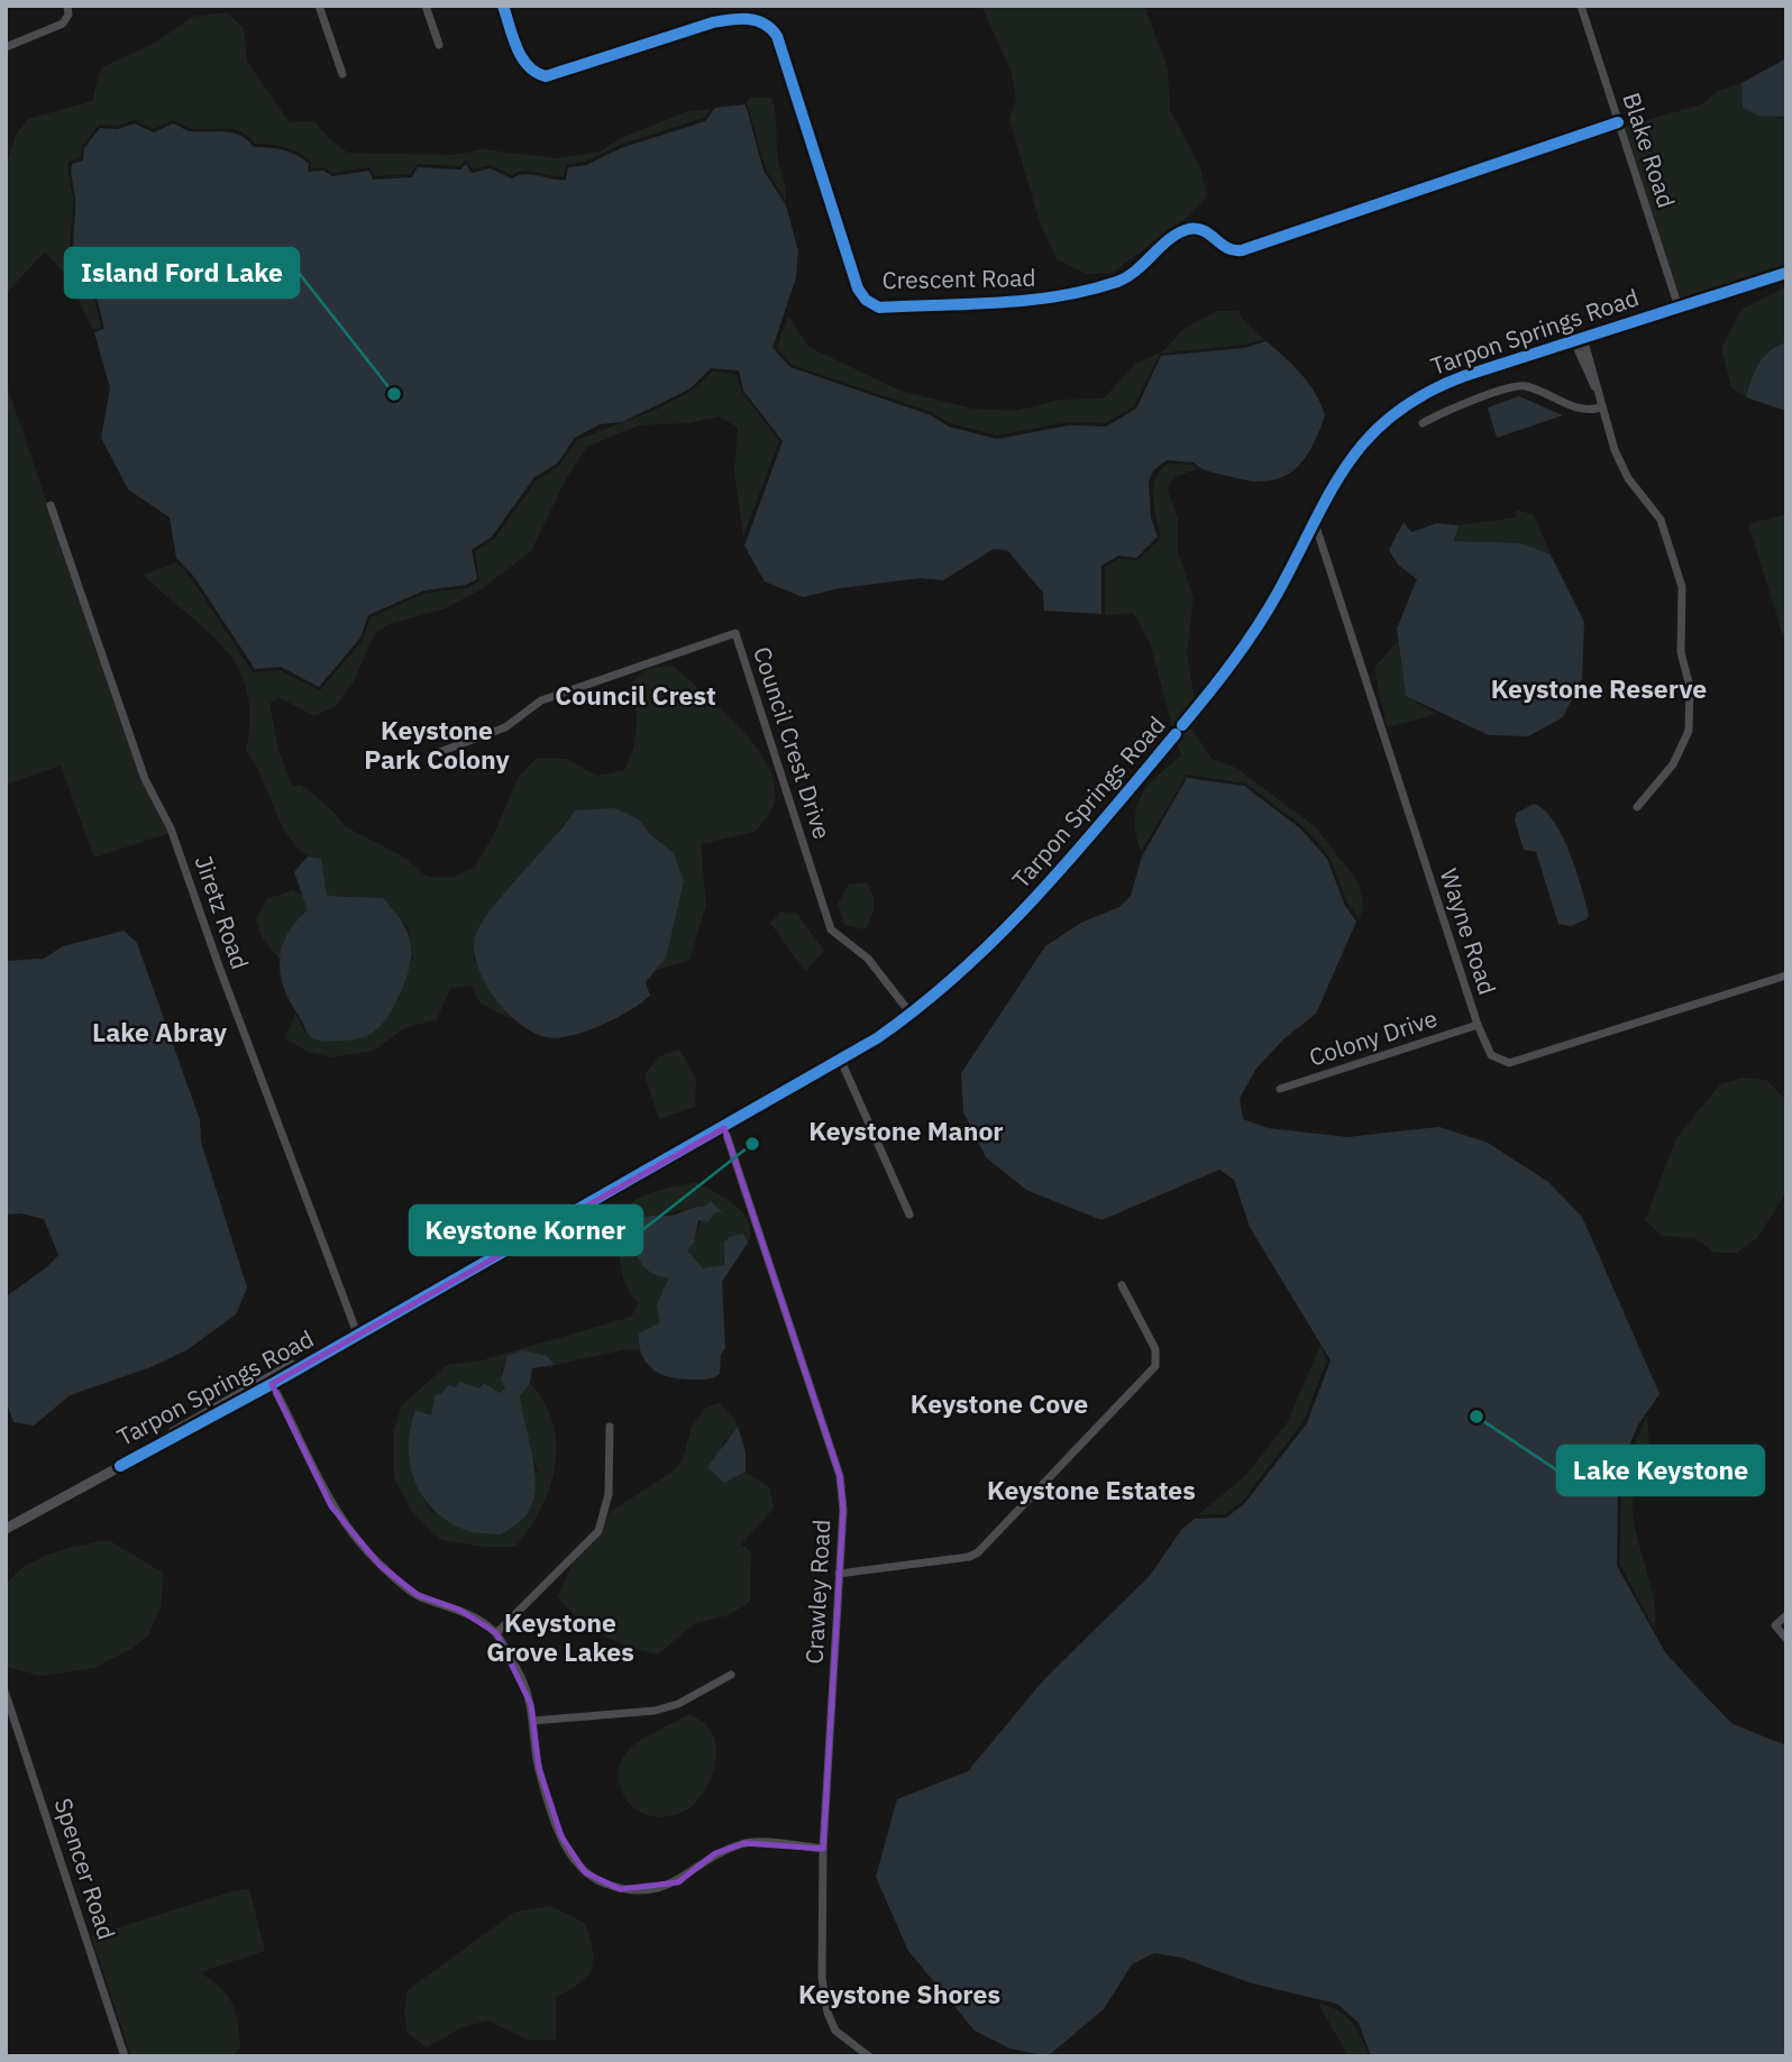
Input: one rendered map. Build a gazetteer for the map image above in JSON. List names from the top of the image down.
{
  "streets": {
    "main road": ["Tarpon Springs Road"],
    "street": [
      "Blake Road",
      "Crescent Road",
      "Council Crest Drive",
      "Jiretz Road",
      "Wayne Road",
      "Colony Drive",
      "Crawley Road",
      "Spencer Road"
    ]
  },
  "crossings": [
    ["Blake Road", "Crescent Road"],
    ["Blake Road", "Tarpon Springs Road"],
    ["Tarpon Springs Road", "Council Crest Drive"],
    ["Tarpon Springs Road", "Jiretz Road"],
    ["Tarpon Springs Road", "Wayne Road"],
    ["Tarpon Springs Road", "Crawley Road"],
    ["Wayne Road", "Colony Drive"]
  ],
  "districts": [
    "Keystone Reserve",
    "Council Crest",
    "Keystone Park Colony",
    "Lake Abray",
    "Keystone Manor",
    "Keystone Cove",
    "Keystone Estates",
    "Keystone Grove Lakes",
    "Keystone Shores"
  ],
  "places": ["Island Ford Lake", "Keystone Korner", "Lake Keystone"]
}
